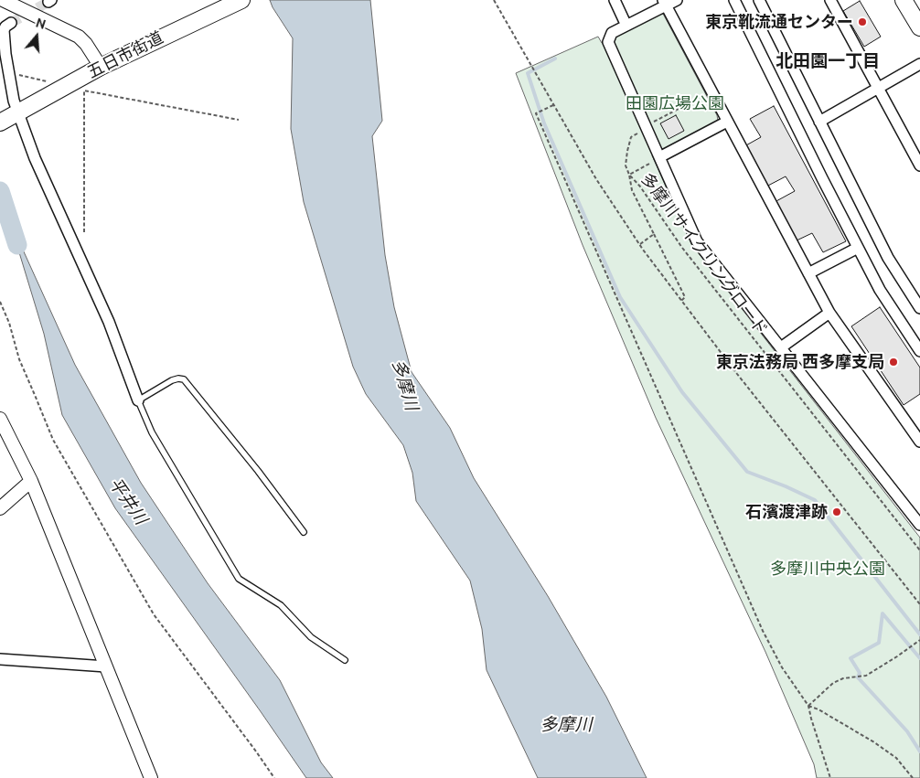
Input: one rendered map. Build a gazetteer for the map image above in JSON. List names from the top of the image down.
{
  "streets": {
    "main road": ["五日市街道"],
    "path": ["多摩川サイクリングロード"]
  },
  "districts": ["北田園一丁目"],
  "water": ["多摩川", "平井川"],
  "parks": ["田園広場公園", "多摩川中央公園"],
  "places": ["東京靴流通センター", "東京法務局 西多摩支局", "石濱渡津跡"],
  "north": "top"
}
